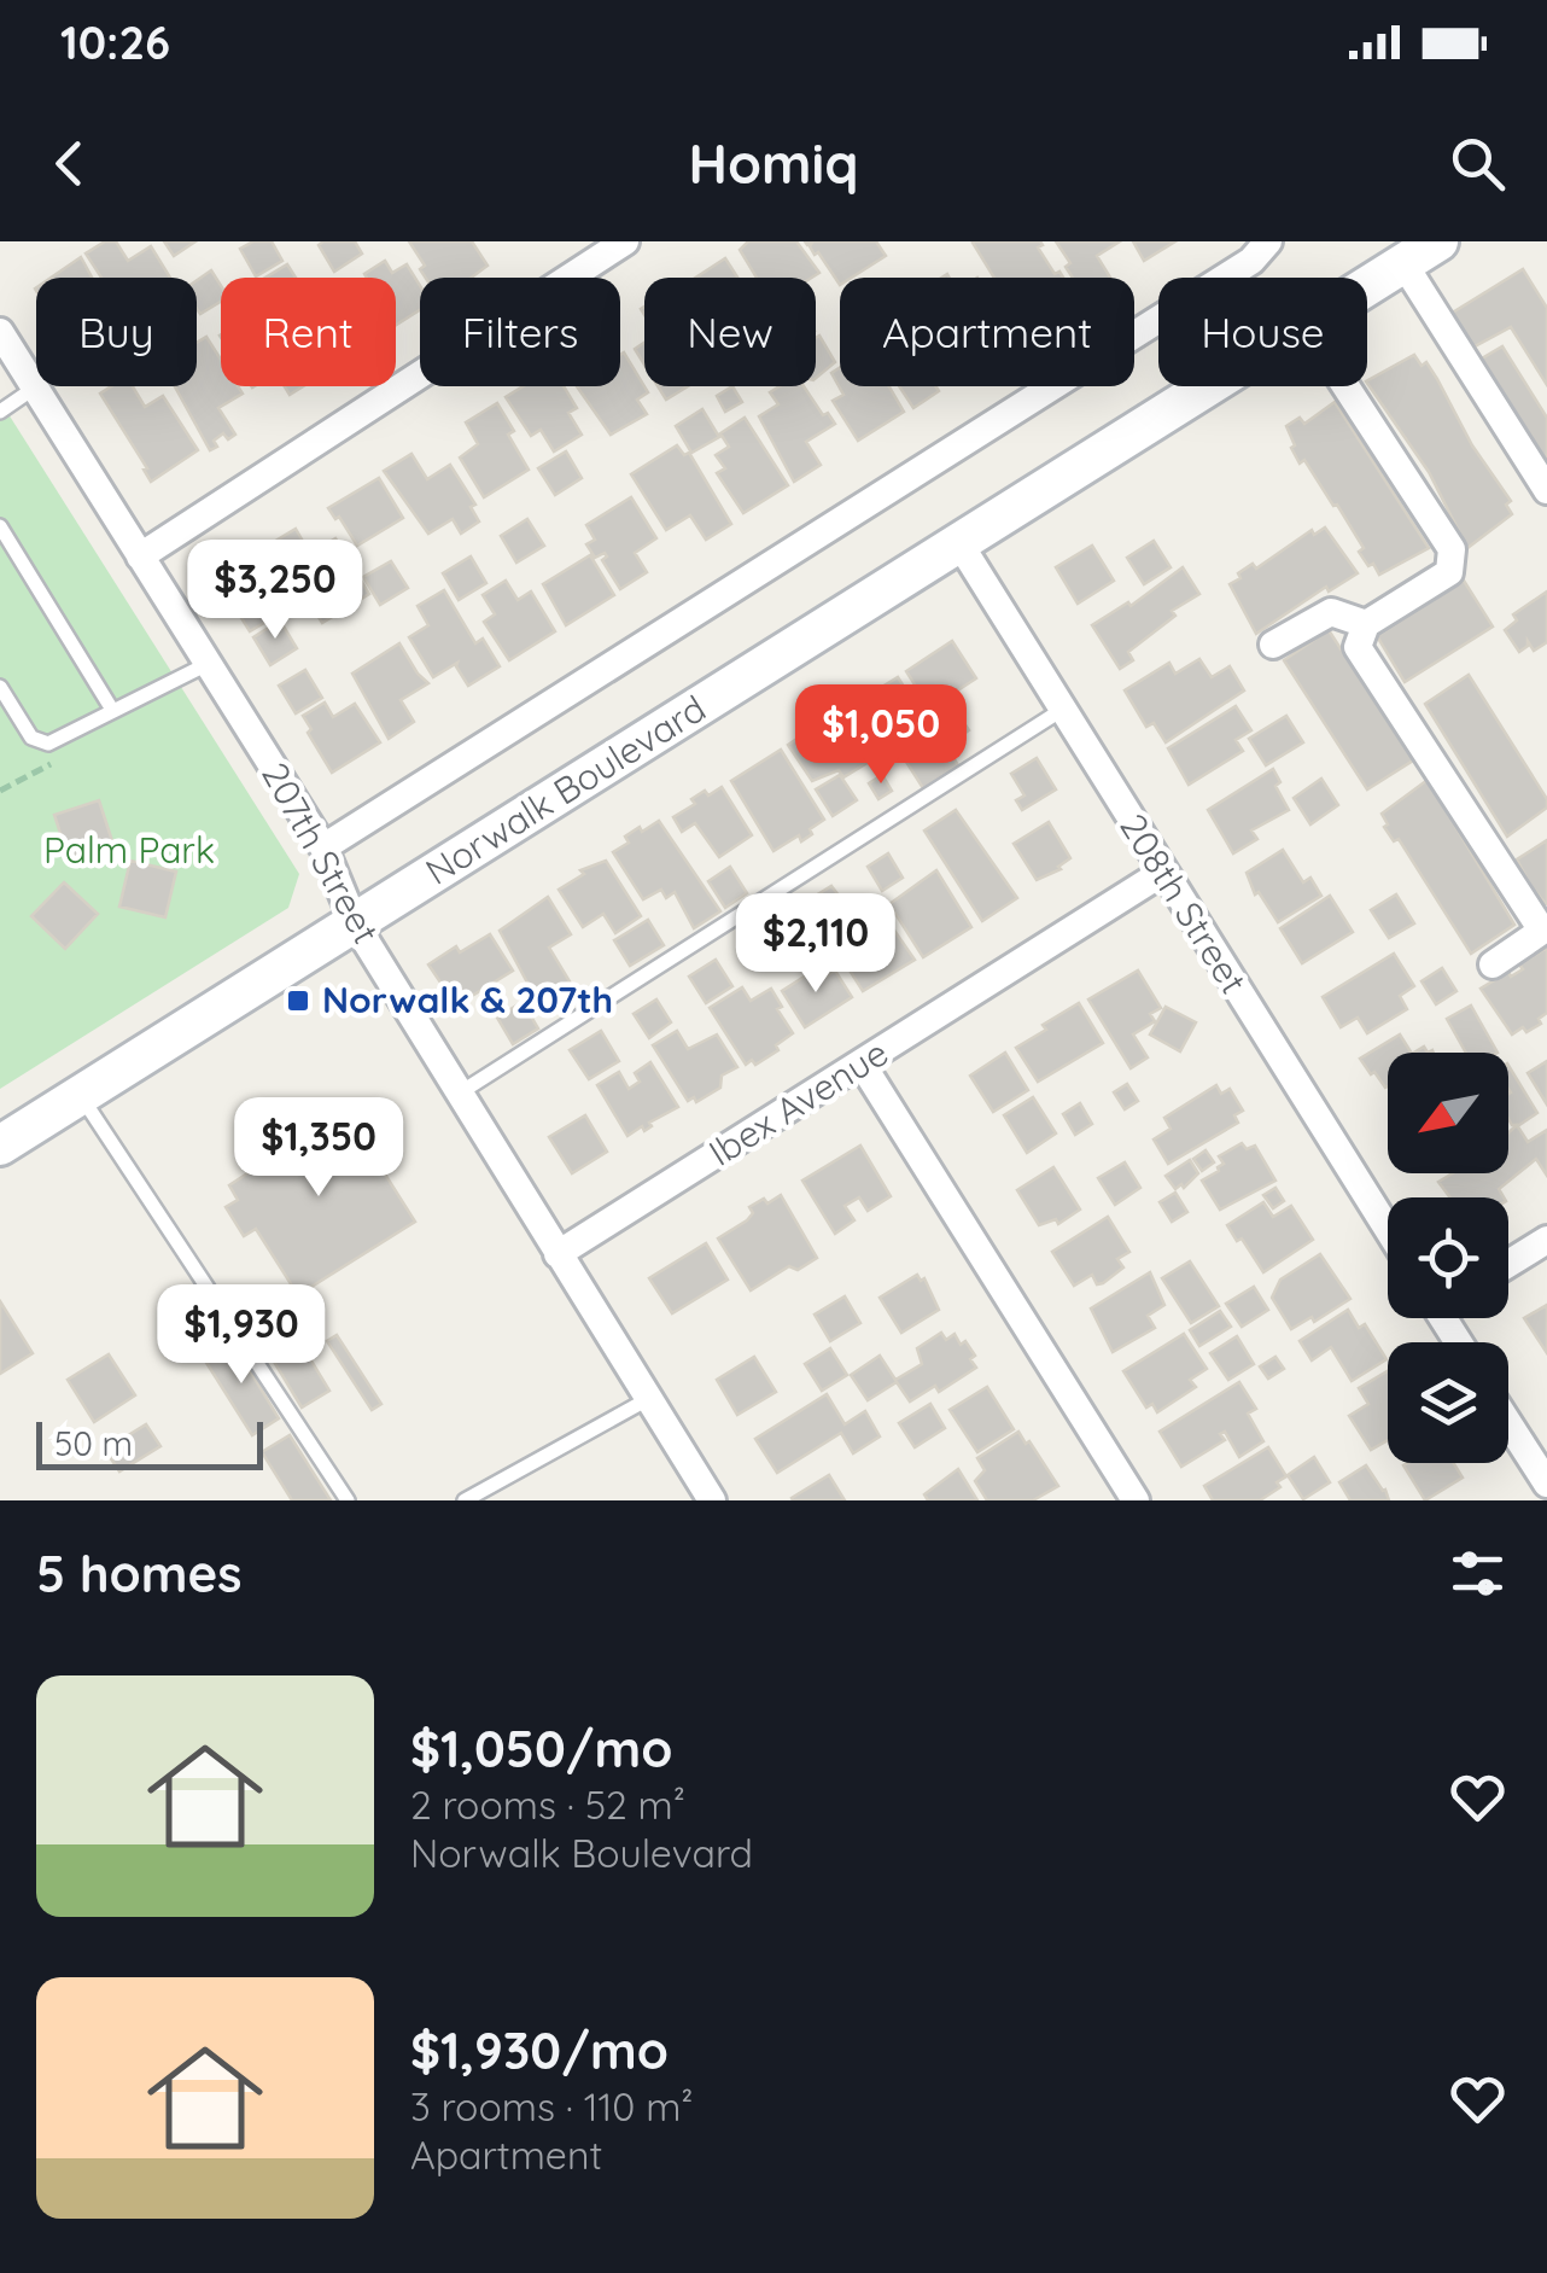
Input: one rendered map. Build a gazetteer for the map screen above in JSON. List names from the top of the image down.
{
  "streets": {
    "main road": ["Norwalk Boulevard"],
    "street": ["207th Street", "208th Street", "Ibex Avenue"]
  },
  "crossings": [
    ["Norwalk Boulevard", "207th Street"],
    ["Norwalk Boulevard", "208th Street"],
    ["207th Street", "Ibex Avenue"],
    ["208th Street", "Ibex Avenue"]
  ],
  "parks": ["Palm Park"],
  "places": {
    "transit": ["Norwalk & 207th"]
  },
  "scale_bar": "50 m",
  "north": "bottom left",
  "page": {
    "status": "10:26",
    "header": "Homiq",
    "chip": [
      "Buy",
      "Rent",
      "Filters",
      "New",
      "Apartment",
      "House"
    ],
    "price": [
      "$3,250",
      "$1,050",
      "$2,110",
      "$1,350",
      "$1,930"
    ],
    "scale": "50 m",
    "heading": "5 homes",
    "list": [
      {
        "name": "$1,050/mo",
        "note": "2 rooms · 52 m² · Norwalk Boulevard"
      },
      {
        "name": "$1,930/mo",
        "note": "3 rooms · 110 m² · Apartment"
      }
    ]
  }
}
